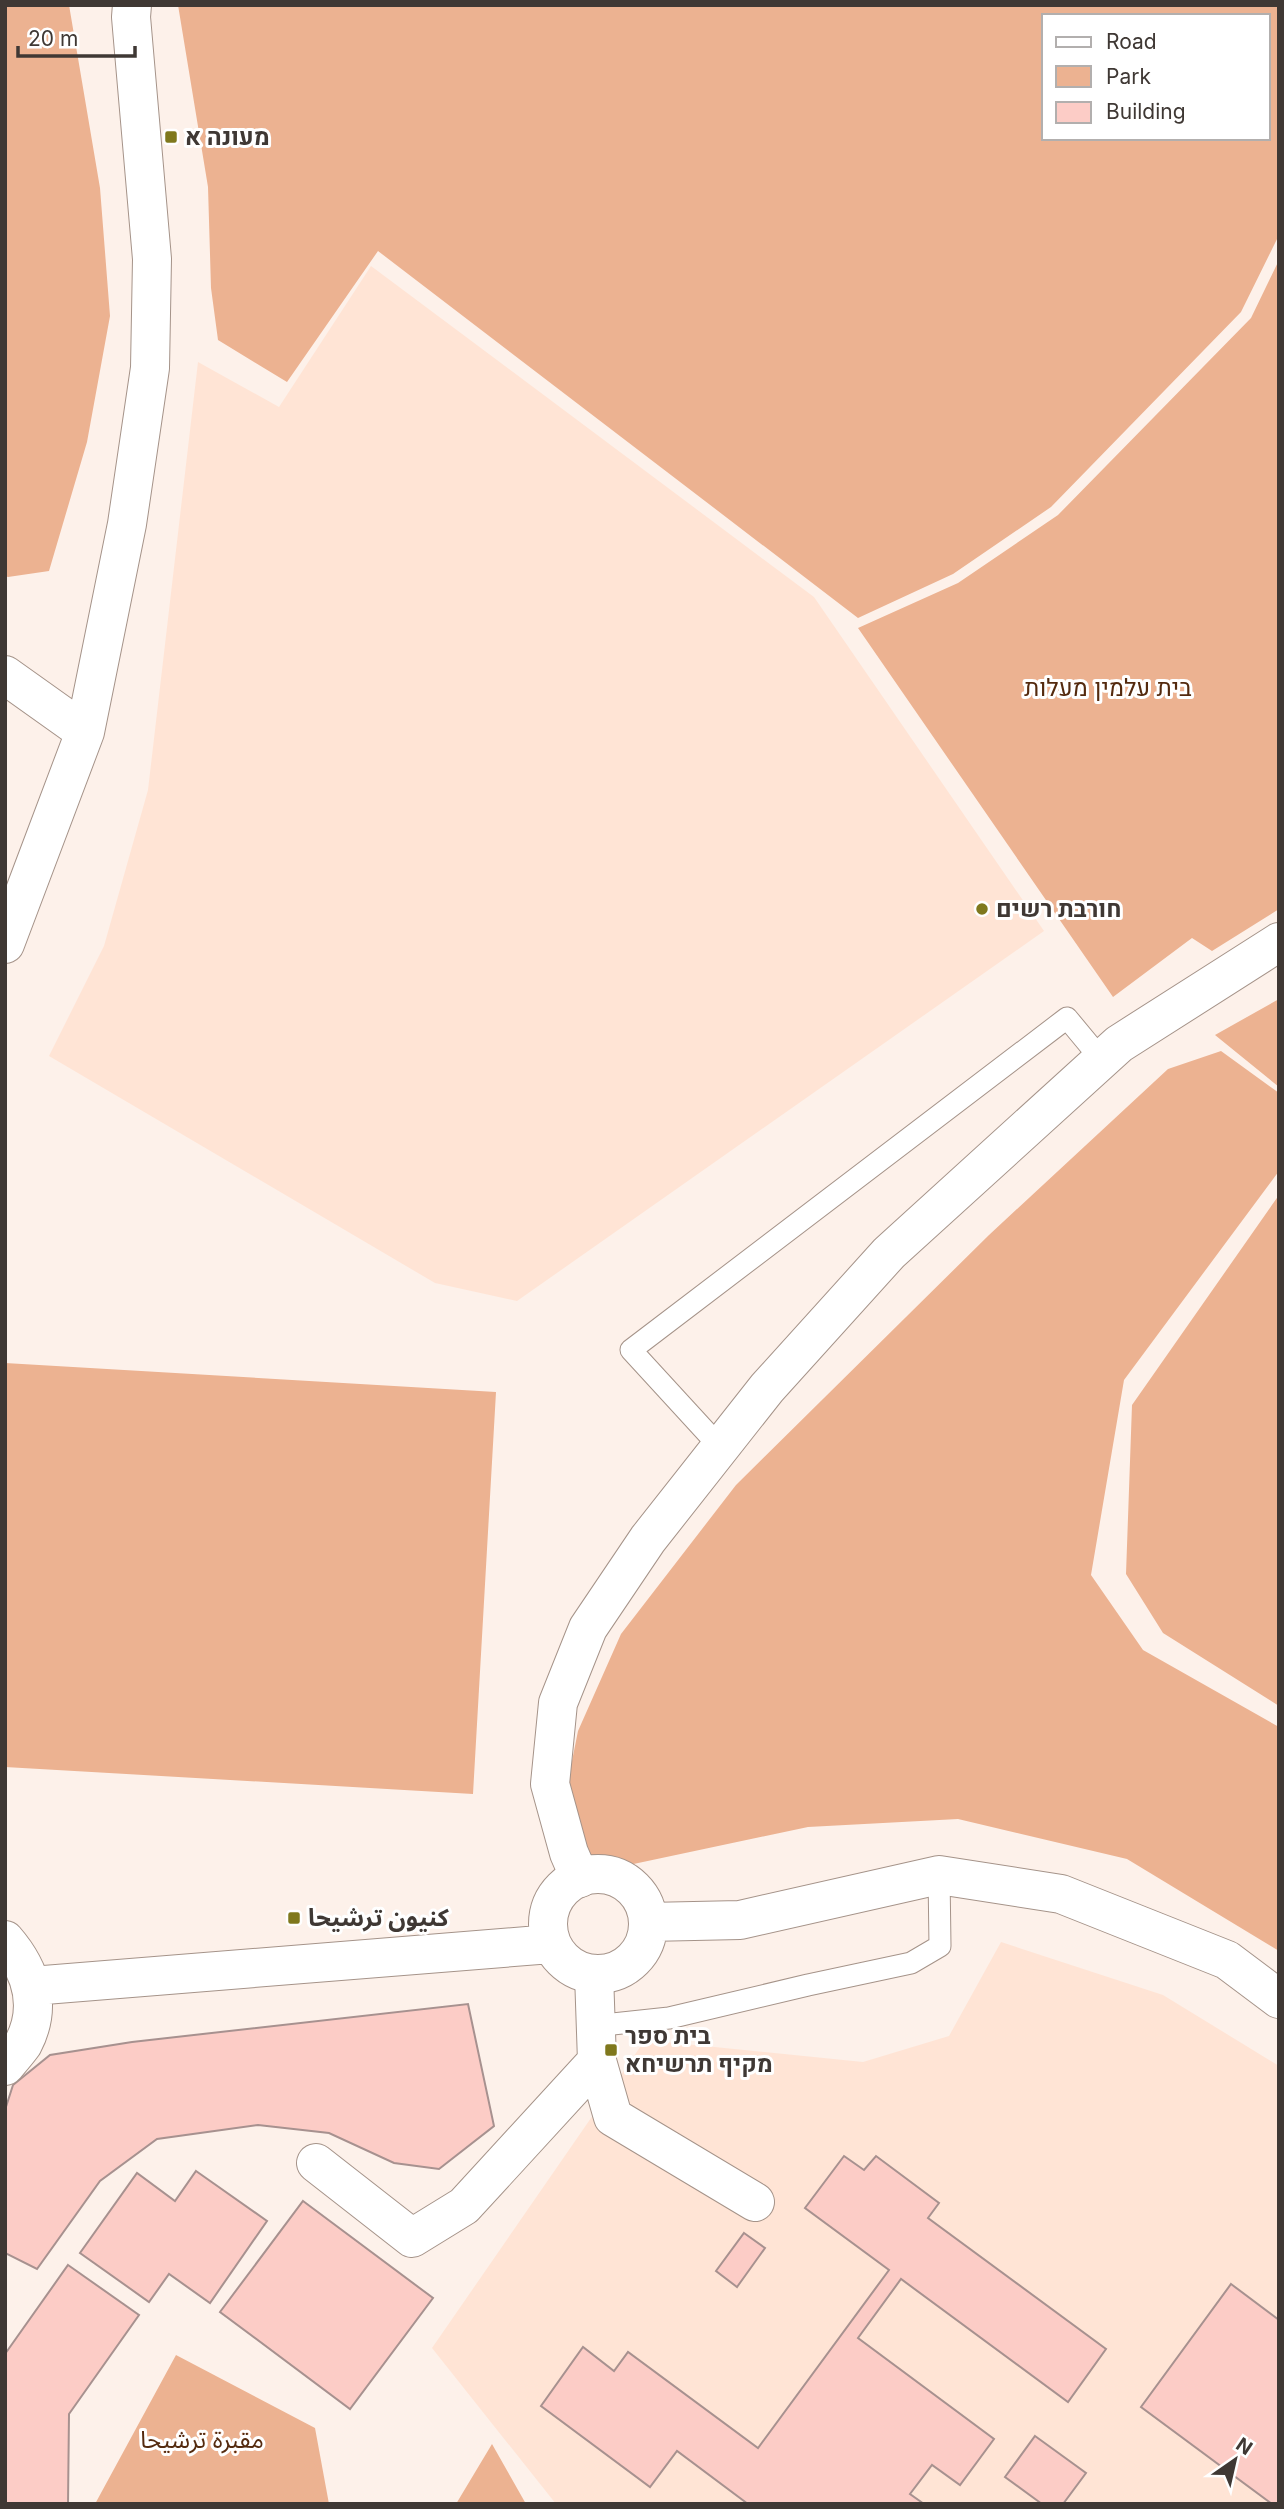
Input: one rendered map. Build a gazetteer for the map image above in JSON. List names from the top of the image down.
{
  "parks": ["בית עלמין מעלות", "مقبرة ترشيحا"],
  "places": {
    "transit": ["מעונה א", "كنيون ترشيحا", "בית ספר מקיף תרשיחא"],
    "other": ["חורבת רשים"]
  },
  "legend": ["Road", "Park", "Building"],
  "scale_bar": "20 m",
  "north": "top right"
}
